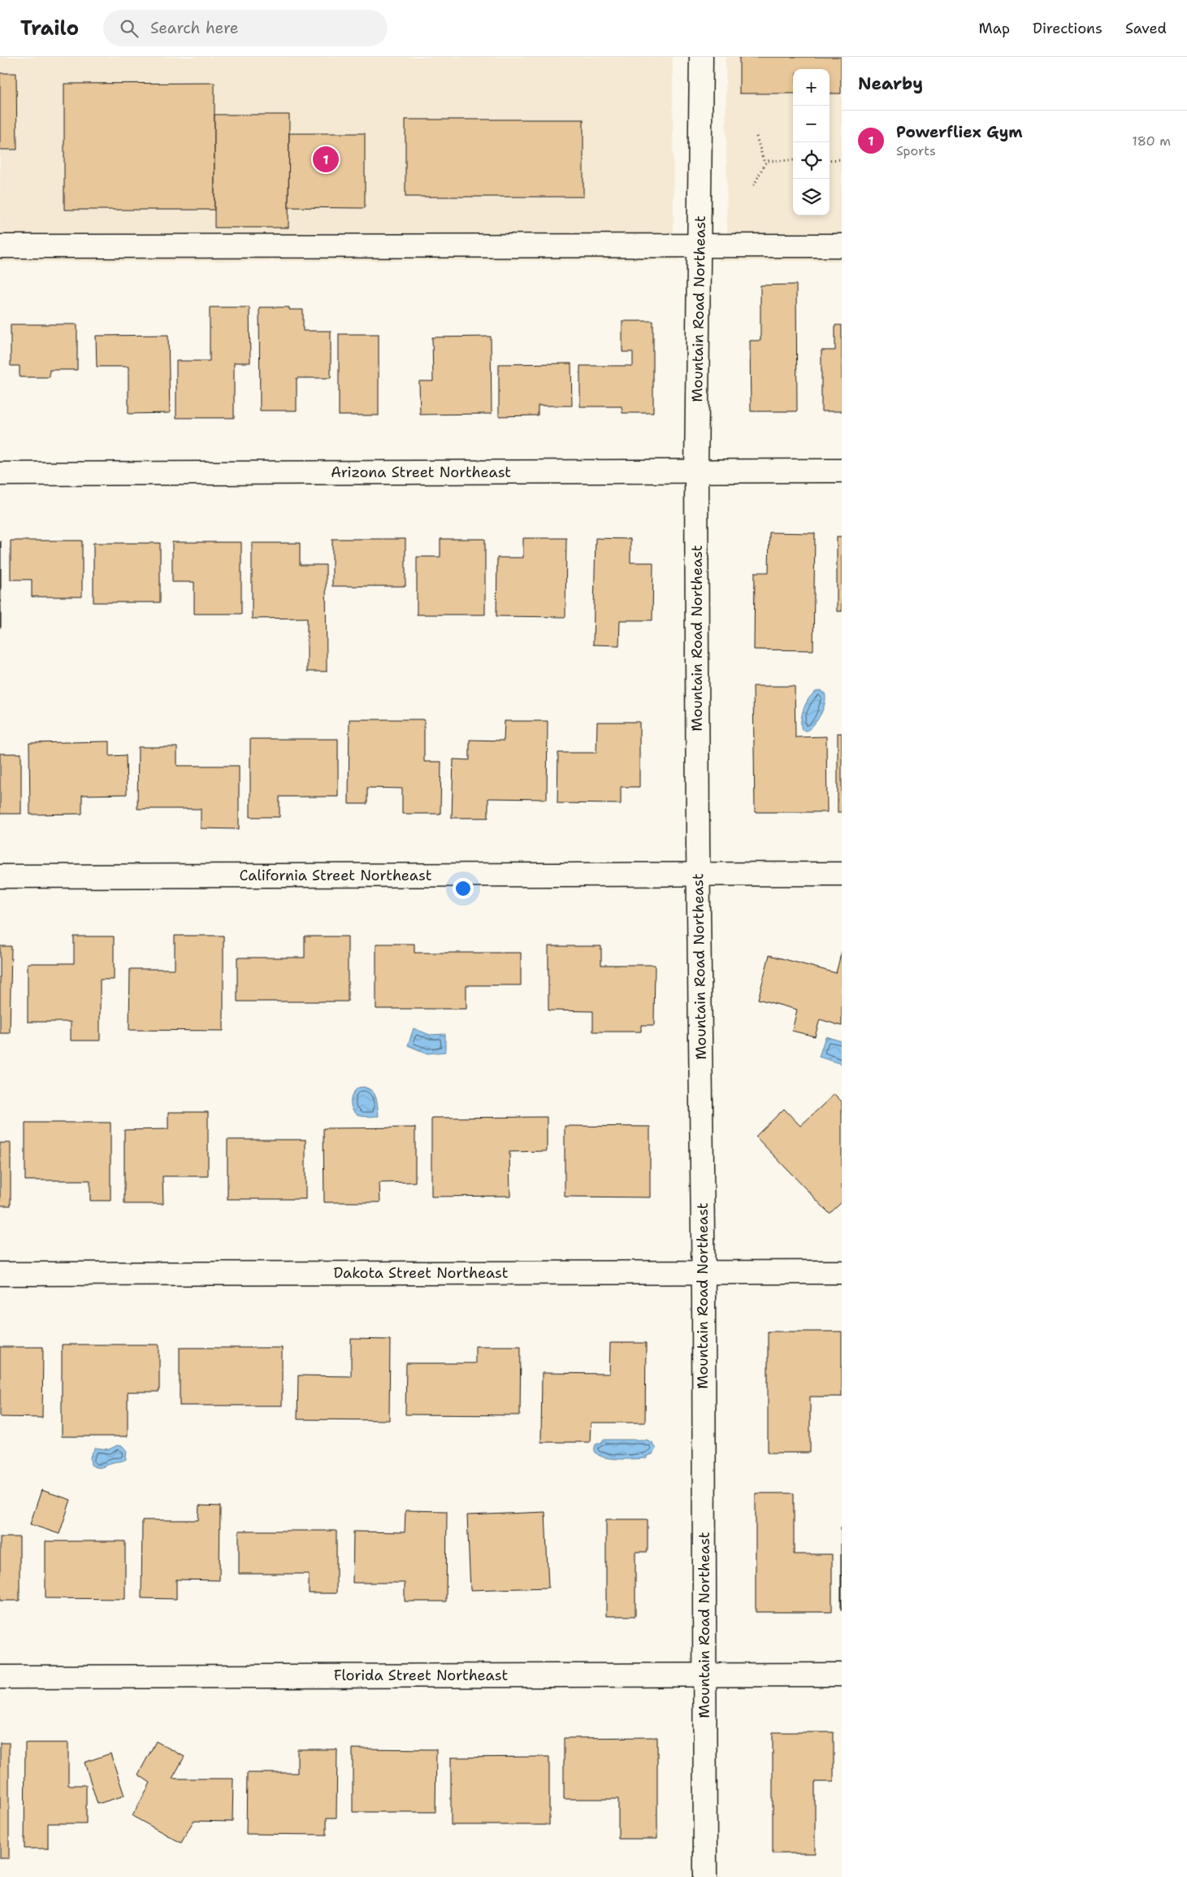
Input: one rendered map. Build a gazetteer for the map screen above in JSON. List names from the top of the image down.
{
  "streets": {
    "street": [
      "Mountain Road Northeast",
      "Arizona Street Northeast",
      "California Street Northeast",
      "Dakota Street Northeast",
      "Florida Street Northeast"
    ]
  },
  "crossings": [
    ["Mountain Road Northeast", "Arizona Street Northeast"],
    ["Mountain Road Northeast", "California Street Northeast"],
    ["Mountain Road Northeast", "Dakota Street Northeast"],
    ["Mountain Road Northeast", "Florida Street Northeast"]
  ],
  "page": {
    "header": "Trailo",
    "search": "Search here",
    "nav": ["Map", "Directions", "Saved"],
    "heading": "Nearby",
    "map_buttons": ["+", "−"],
    "list": [
      {
        "mark": "1",
        "name": "Powerfliex Gym",
        "note": "Sports",
        "value": "180 m"
      }
    ],
    "pins": "1"
  }
}
